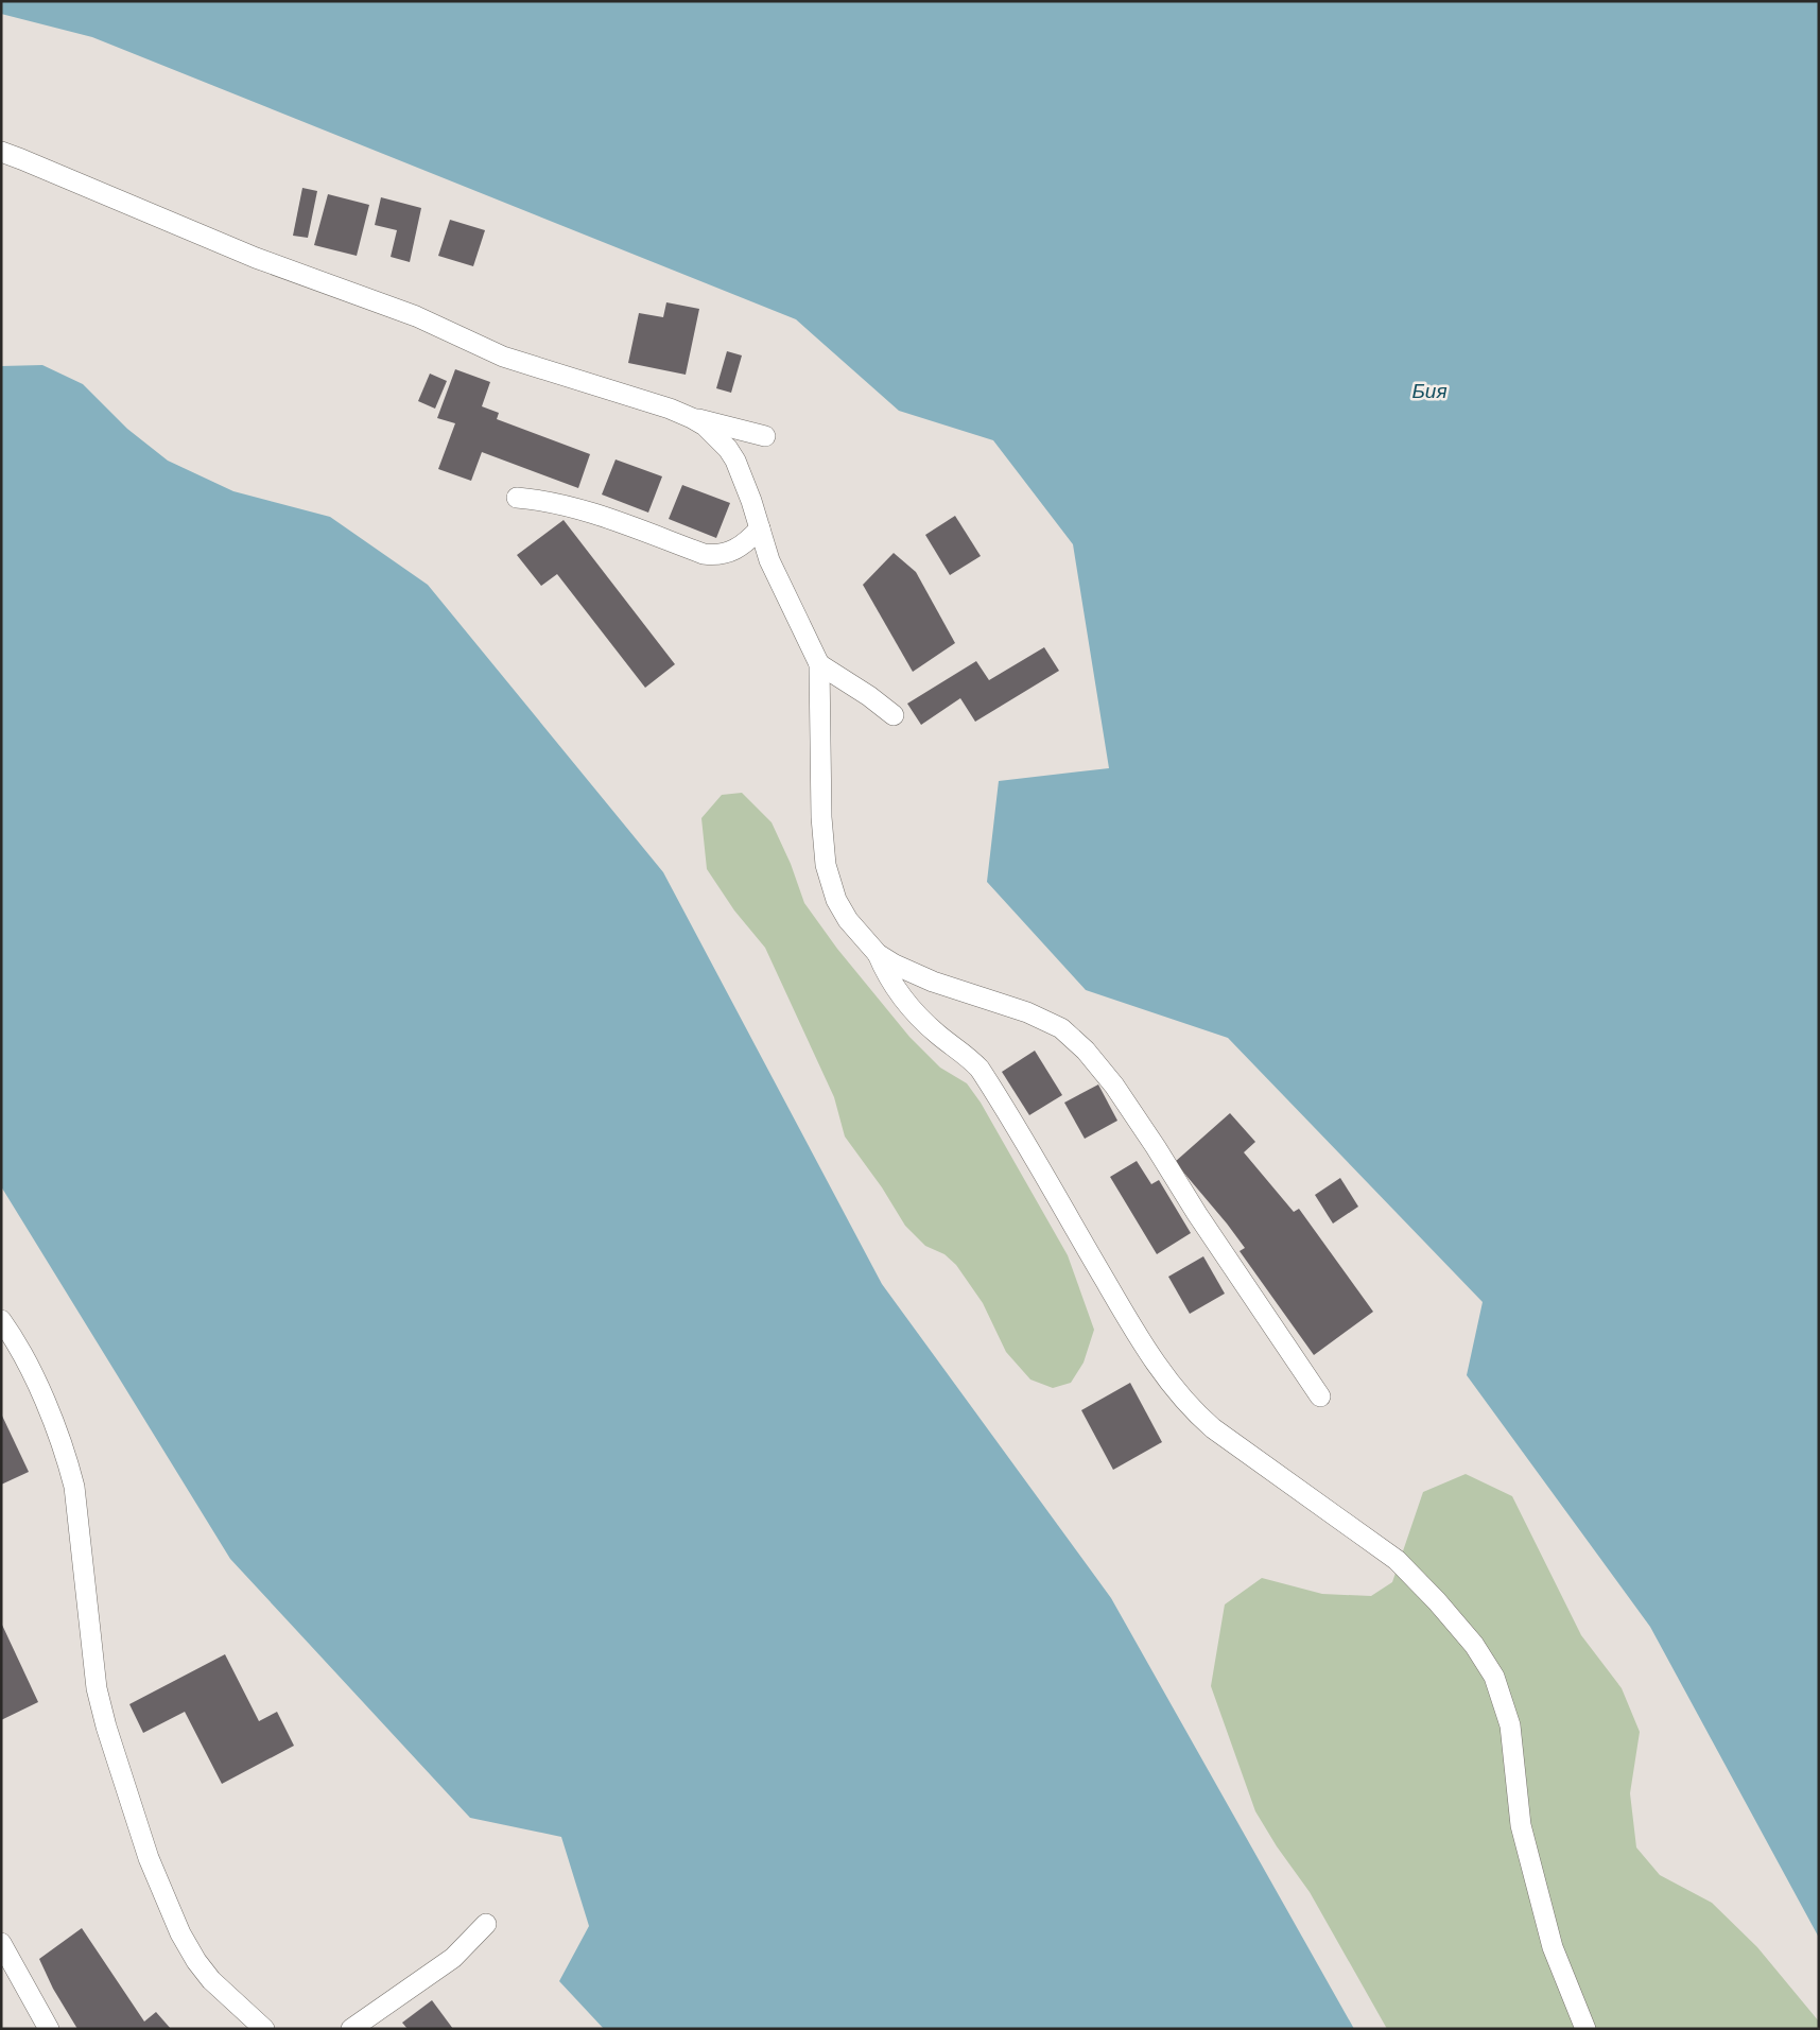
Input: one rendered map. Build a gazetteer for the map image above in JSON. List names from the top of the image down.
{
  "water": ["Бия"]
}
